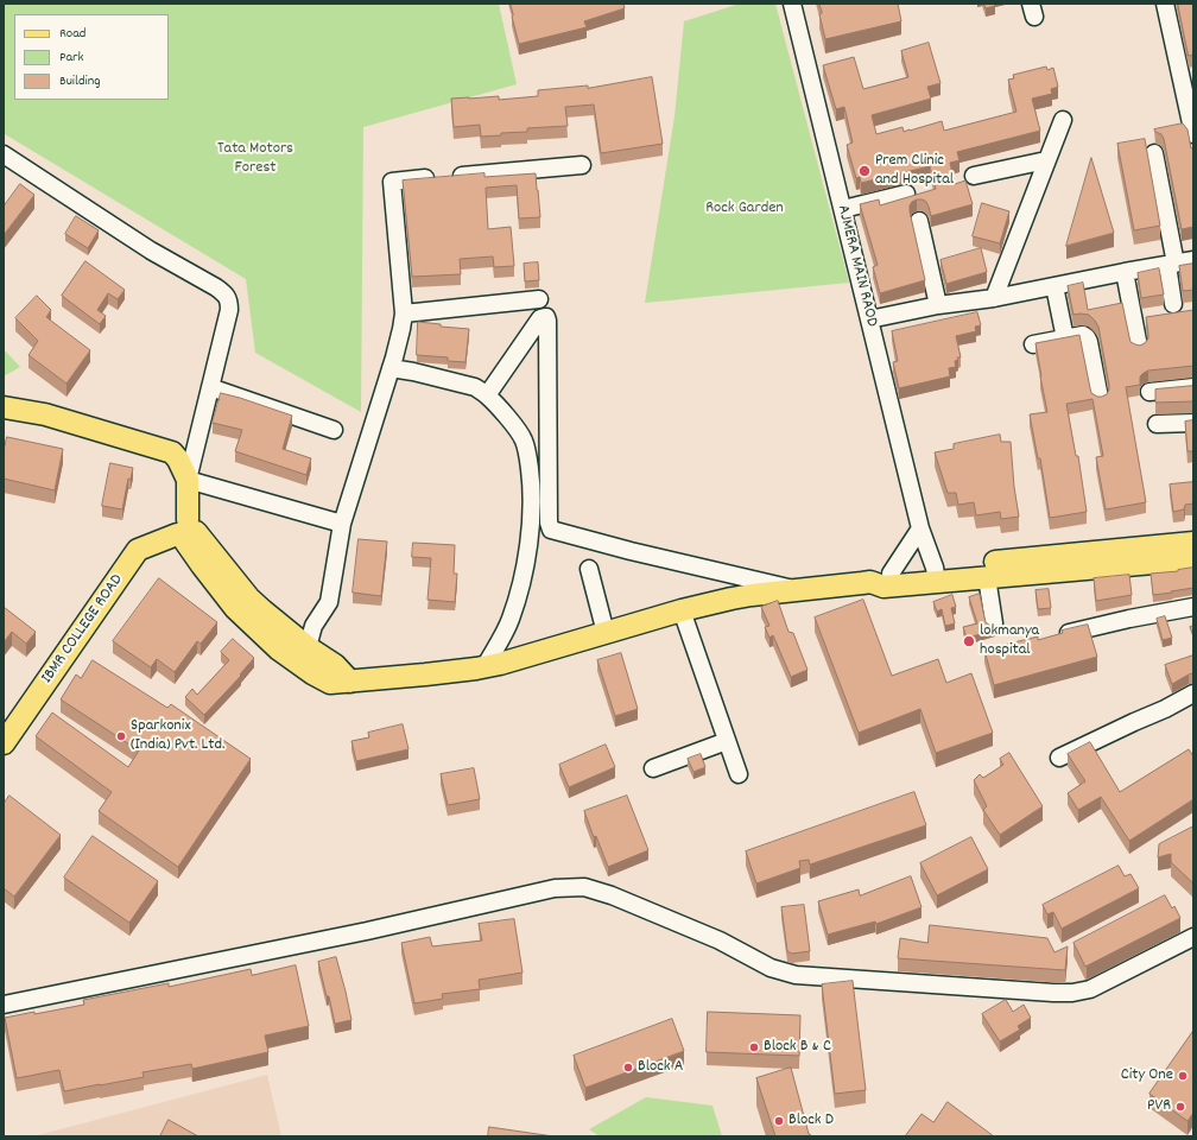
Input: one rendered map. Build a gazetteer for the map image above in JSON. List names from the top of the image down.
{
  "streets": {
    "main road": ["IBMR COLLEGE ROAD"],
    "street": ["AJMERA MAIN RAOD"]
  },
  "parks": ["Tata Motors Forest", "Rock Garden"],
  "places": [
    "Prem Clinic and Hospital",
    "lokmanya hospital",
    "Sparkonix (India) Pvt. Ltd.",
    "Block B & C",
    "Block A",
    "City One",
    "PVR",
    "Block D"
  ],
  "legend": ["Road", "Park", "Building"]
}
